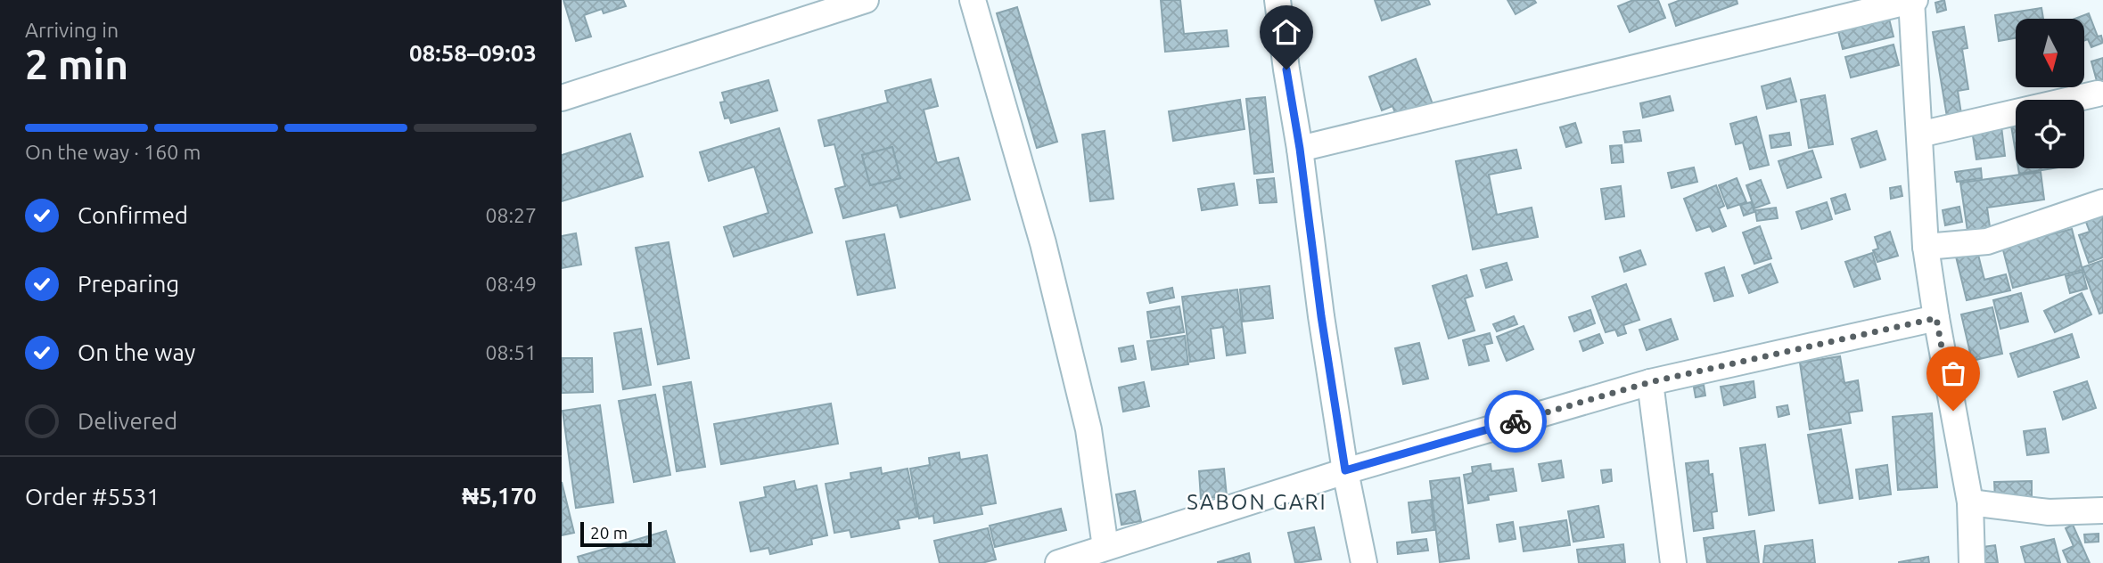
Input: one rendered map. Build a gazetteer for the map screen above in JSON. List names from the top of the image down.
{
  "districts": ["SABON GARI"],
  "scale_bar": "20 m",
  "north": "bottom",
  "page": {
    "heading": ["2 min", "Arriving in", "08:58–09:03"],
    "panel": ["Order #5531", "₦5,170"],
    "bar": "On the way · 160 m",
    "list": [
      ["Confirmed", "08:27"],
      ["Preparing", "08:49"],
      ["On the way", "08:51"],
      "Delivered"
    ],
    "scale": "20 m"
  }
}
